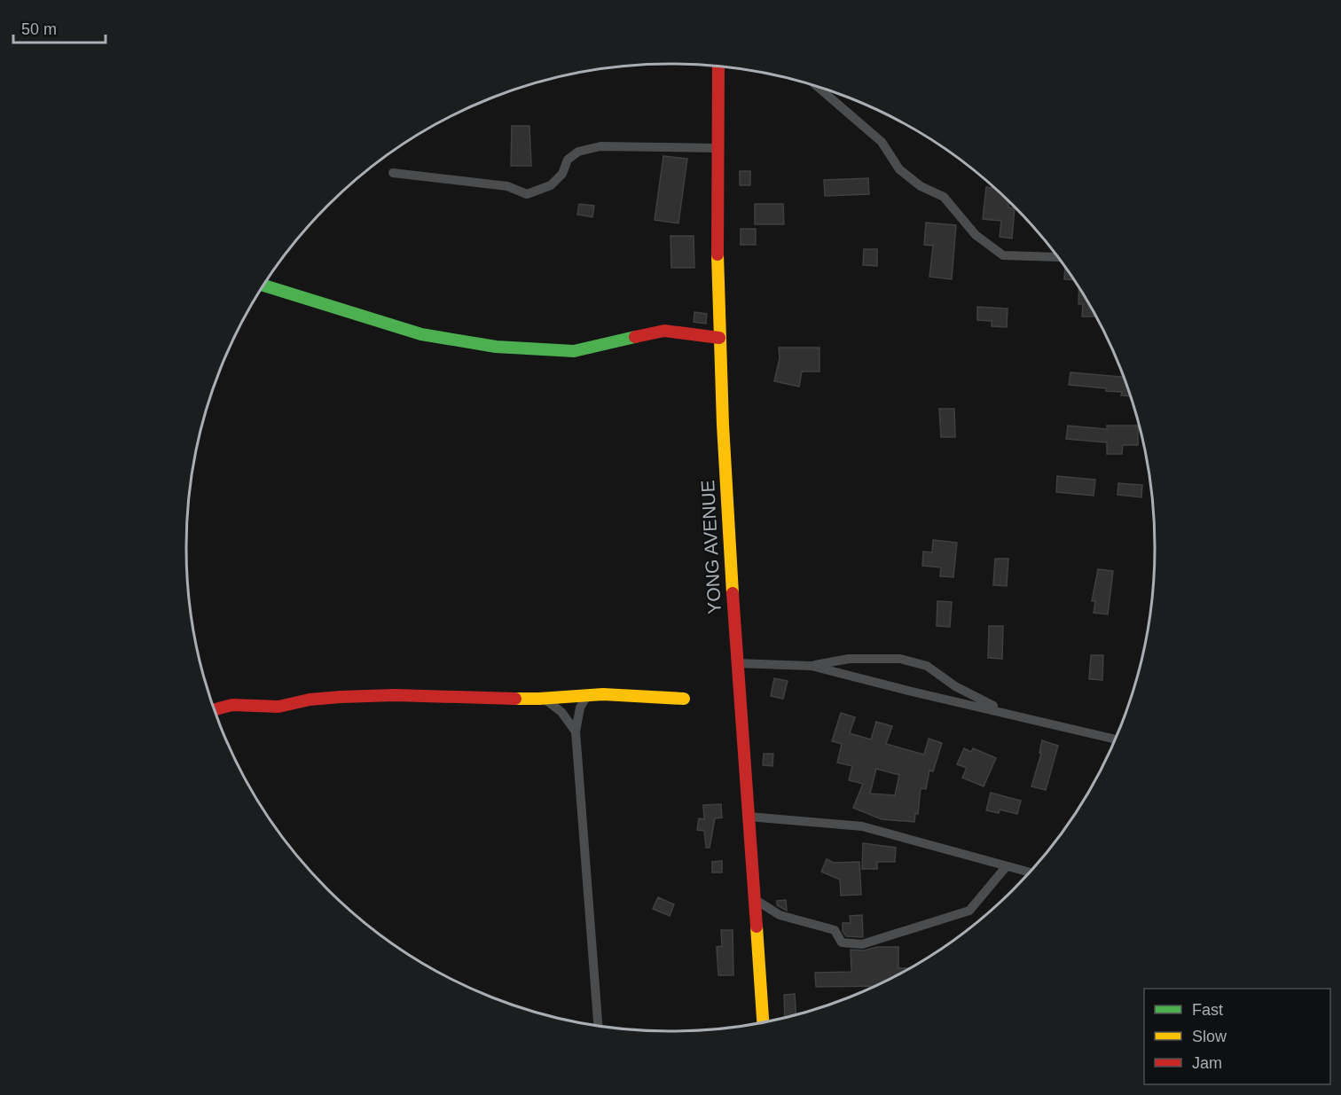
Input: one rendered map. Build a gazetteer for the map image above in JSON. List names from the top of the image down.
{
  "streets": {
    "street": ["YONG AVENUE"]
  },
  "legend": ["Fast", "Slow", "Jam"],
  "scale_bar": "50 m"
}
